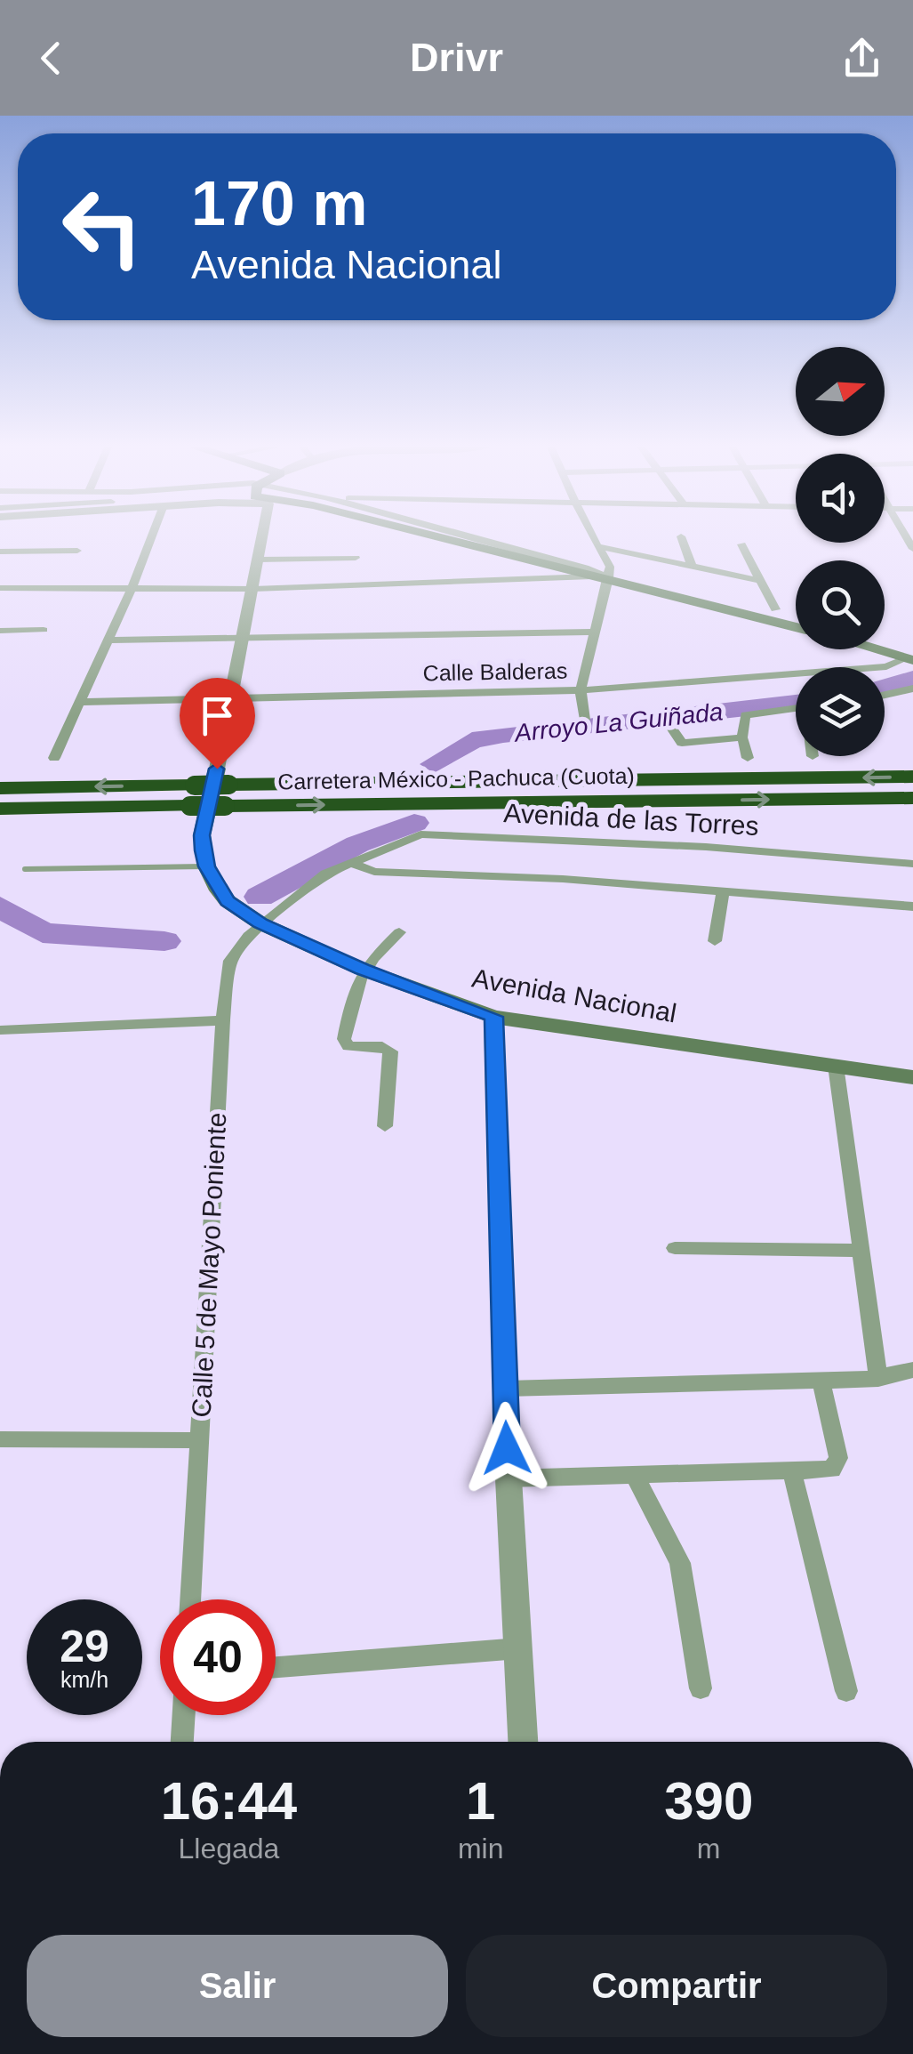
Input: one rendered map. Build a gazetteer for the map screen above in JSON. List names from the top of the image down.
{
  "streets": {
    "highway": ["Carretera México - Pachuca (Cuota)"],
    "main road": ["Avenida Nacional"],
    "street": ["Calle Balderas", "Avenida de las Torres", "Calle 5 de Mayo Poniente"]
  },
  "crossings": [
    ["Avenida de las Torres", "Avenida Nacional"],
    ["Avenida de las Torres", "Calle 5 de Mayo Poniente"],
    ["Avenida Nacional", "Calle 5 de Mayo Poniente"]
  ],
  "water": ["Arroyo La Guiñada"],
  "north": "right",
  "page": {
    "header": "Drivr",
    "turn": ["170 m", "Avenida Nacional"],
    "speed": "29 km/h",
    "limit": "40",
    "eta": [
      "16:44",
      "Llegada",
      "1",
      "min",
      "390",
      "m"
    ],
    "buttons": ["Salir", "Compartir"]
  }
}
